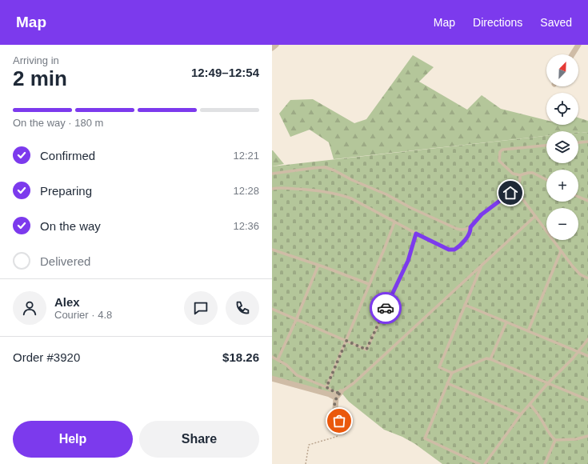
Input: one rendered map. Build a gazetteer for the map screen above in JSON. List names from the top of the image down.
{
  "north": "top right",
  "page": {
    "header": "Map",
    "nav": ["Map", "Directions", "Saved"],
    "heading": ["2 min", "Arriving in", "12:49–12:54"],
    "panel": [
      "Alex",
      "Courier · 4.8",
      "Order #3920",
      "$18.26"
    ],
    "map_buttons": ["+", "−"],
    "bar": "On the way · 180 m",
    "list": [
      ["Confirmed", "12:21"],
      ["Preparing", "12:28"],
      ["On the way", "12:36"],
      "Delivered"
    ],
    "buttons": ["Help", "Share"]
  }
}
